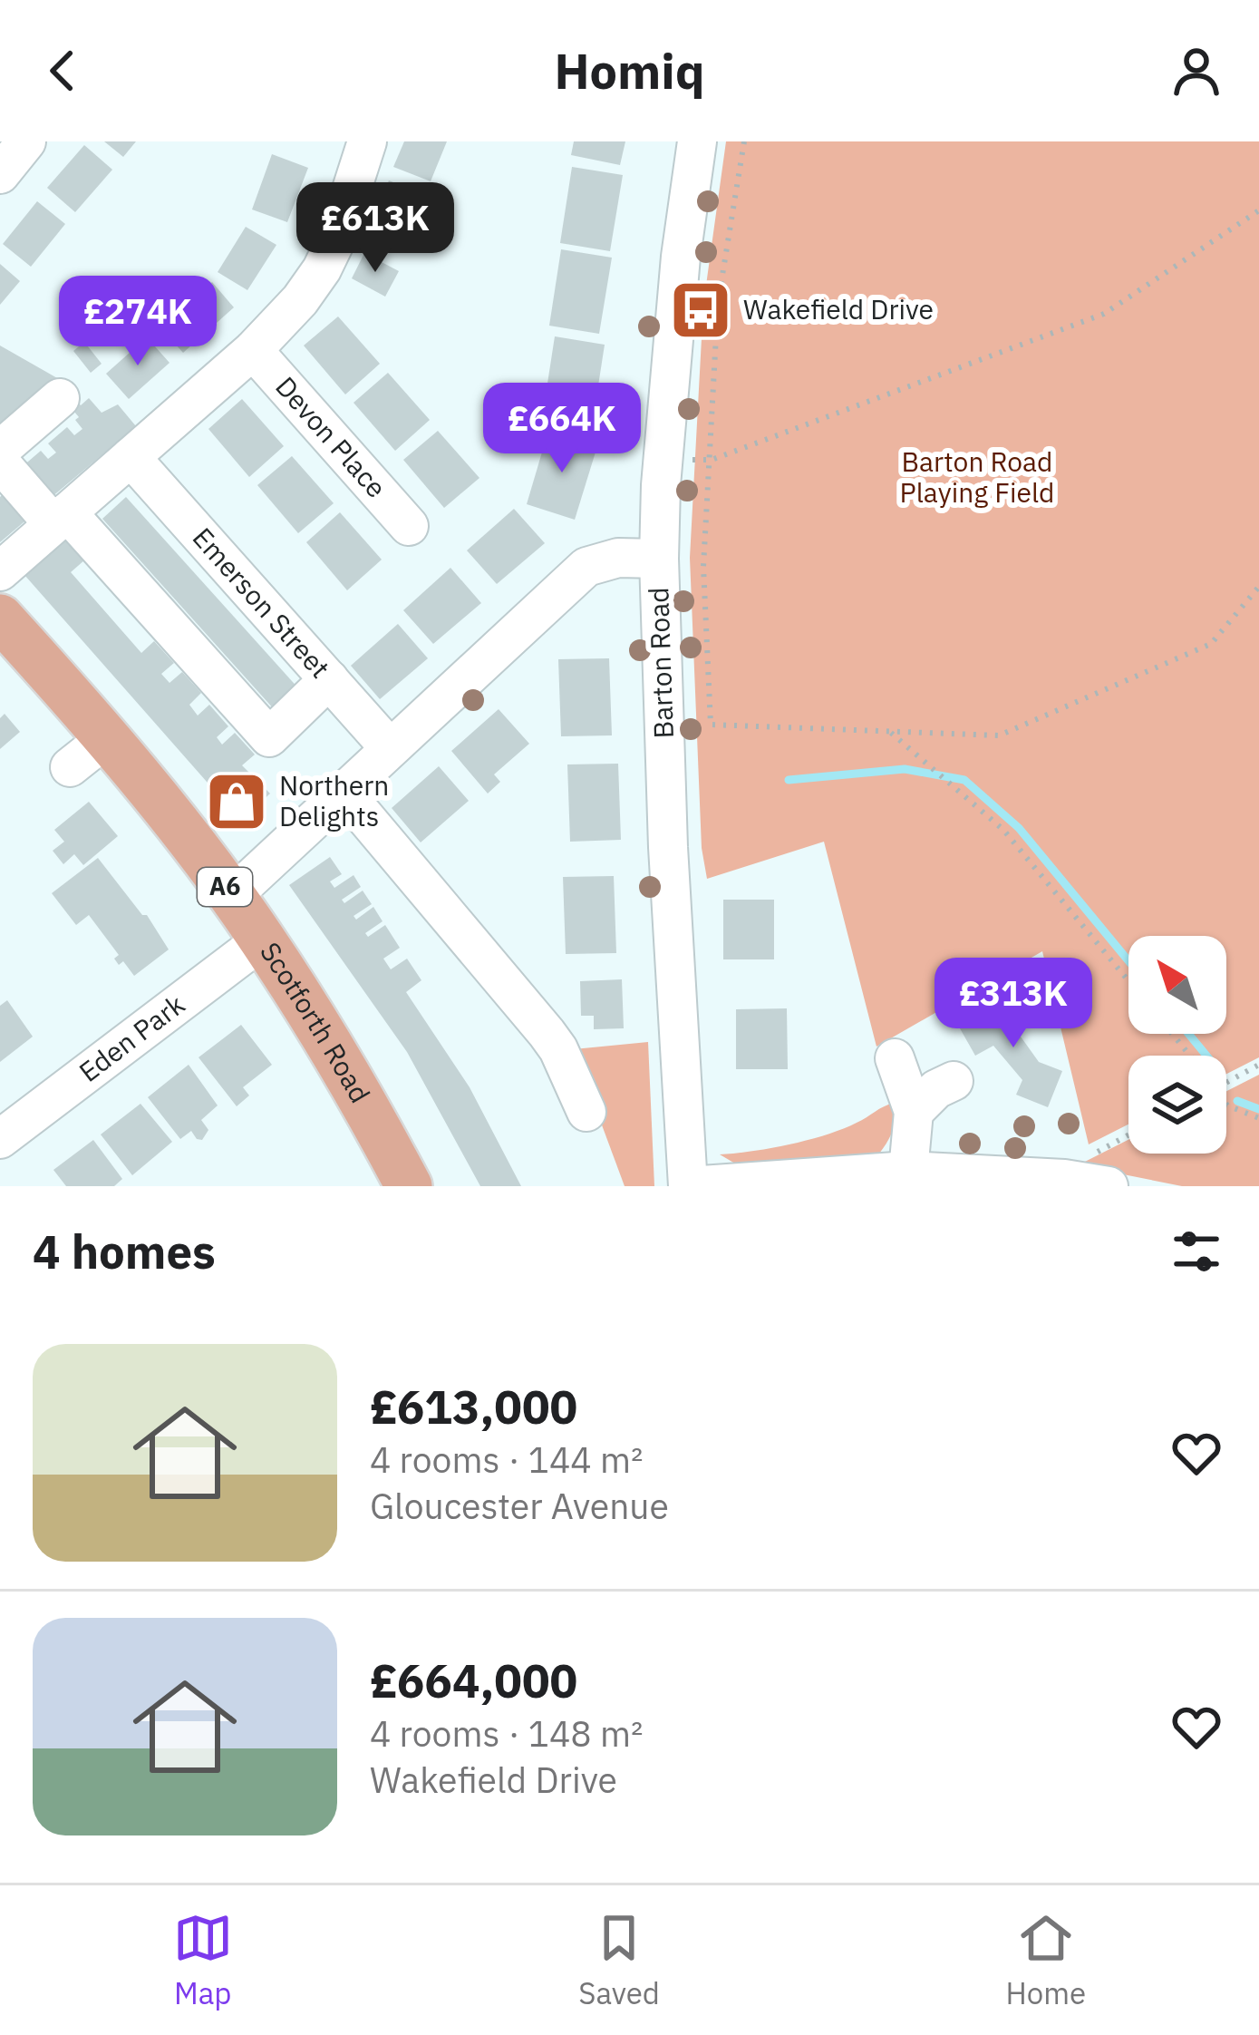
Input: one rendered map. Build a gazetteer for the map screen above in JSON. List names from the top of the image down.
{
  "streets": {
    "main road": ["A6", "Scotforth Road"],
    "street": [
      "Devon Place",
      "Emerson Street",
      "Barton Road",
      "Eden Park"
    ]
  },
  "crossings": [
    ["Scotforth Road", "Eden Park"]
  ],
  "parks": ["Barton Road Playing Field"],
  "places": {
    "bus stop": ["Wakefield Drive"],
    "shop": ["Northern Delights"]
  },
  "north": "top left",
  "page": {
    "header": "Homiq",
    "price": [
      "£613K",
      "£274K",
      "£664K",
      "£313K"
    ],
    "heading": "4 homes",
    "list": [
      {
        "name": "£613,000",
        "note": "4 rooms · 144 m² · Gloucester Avenue"
      },
      {
        "name": "£664,000",
        "note": "4 rooms · 148 m² · Wakefield Drive"
      }
    ],
    "tabs": ["Map", "Saved", "Home"]
  }
}
